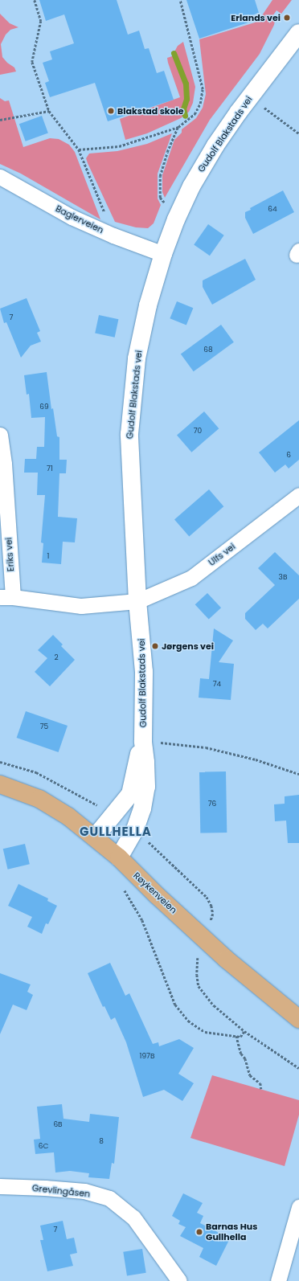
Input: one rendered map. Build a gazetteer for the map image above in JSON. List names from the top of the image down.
{
  "streets": {
    "main road": ["Røykenveien"],
    "street": [
      "Gudolf Blakstads vei",
      "Baglerveien",
      "Eriks vei",
      "Ulfs vei",
      "Grevlingåsen"
    ]
  },
  "crossings": [
    ["Gudolf Blakstads vei", "Baglerveien"],
    ["Gudolf Blakstads vei", "Ulfs vei"],
    ["Gudolf Blakstads vei", "Røykenveien"]
  ],
  "districts": ["GULLHELLA"],
  "places": [
    "Erlands vei",
    "Blakstad skole",
    "Jørgens vei",
    "Barnas Hus Gullhella"
  ],
  "house_numbers": [
    "64",
    "7",
    "68",
    "69",
    "70",
    "6",
    "71",
    "1",
    "3B",
    "2",
    "74",
    "75",
    "76",
    "197B",
    "6B",
    "8",
    "6C",
    "7"
  ]
}
